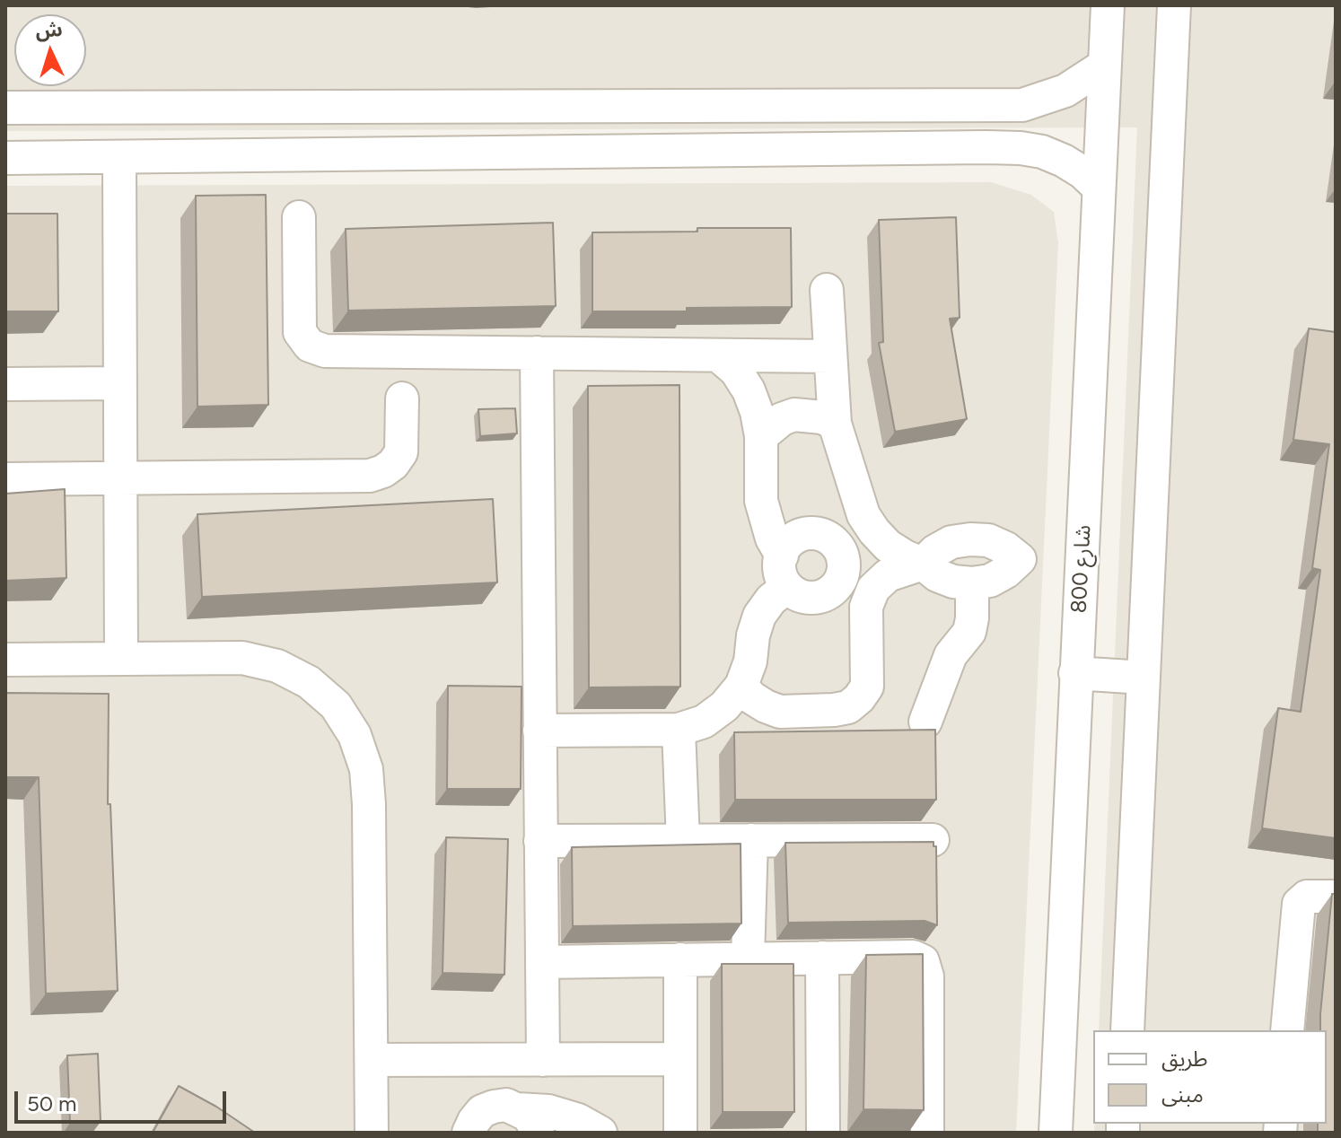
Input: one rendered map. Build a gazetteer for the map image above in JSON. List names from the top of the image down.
{
  "streets": {
    "street": ["شارع 800"]
  },
  "legend": ["طريق", "مبنى"],
  "scale_bar": "50 m",
  "north": "top"
}
